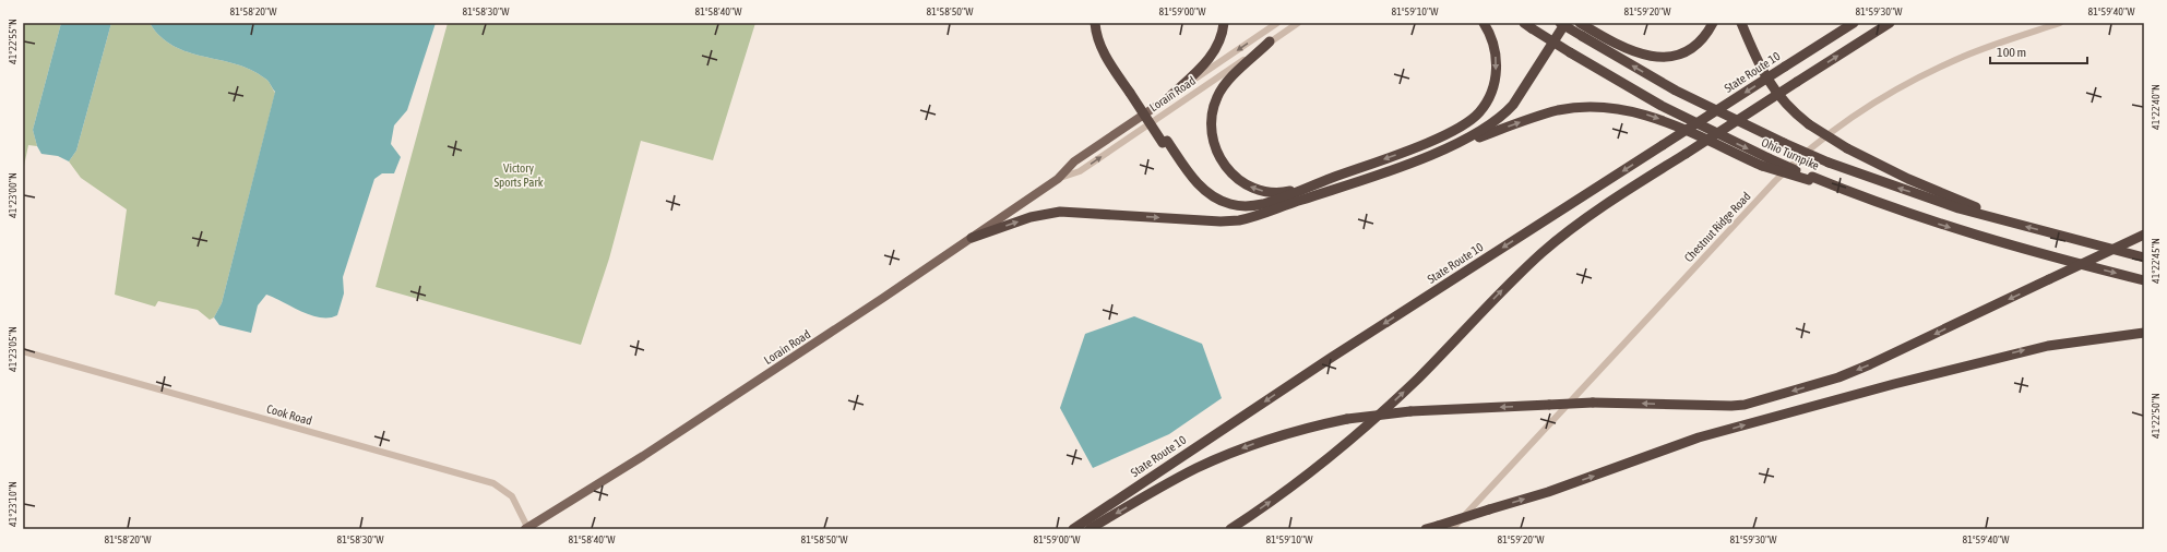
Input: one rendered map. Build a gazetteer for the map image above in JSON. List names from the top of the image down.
{
  "streets": {
    "highway": ["State Route 10", "Ohio Turnpike"],
    "main road": ["Lorain Road"],
    "street": ["Chestnut Ridge Road", "Cook Road"]
  },
  "crossings": [
    ["Lorain Road", "Cook Road"]
  ],
  "parks": ["Victory Sports Park"],
  "scale_bar": "100 m",
  "coordinates": [
    "81°58'20\"W",
    "81°58'30\"W",
    "81°58'40\"W",
    "81°58'50\"W",
    "81°59'00\"W",
    "81°59'10\"W",
    "81°59'20\"W",
    "81°59'30\"W",
    "81°59'40\"W",
    "41°22'55\"N",
    "41°22'40\"N",
    "41°23'00\"N",
    "41°22'45\"N",
    "41°23'05\"N",
    "41°22'50\"N",
    "41°23'10\"N"
  ]
}
